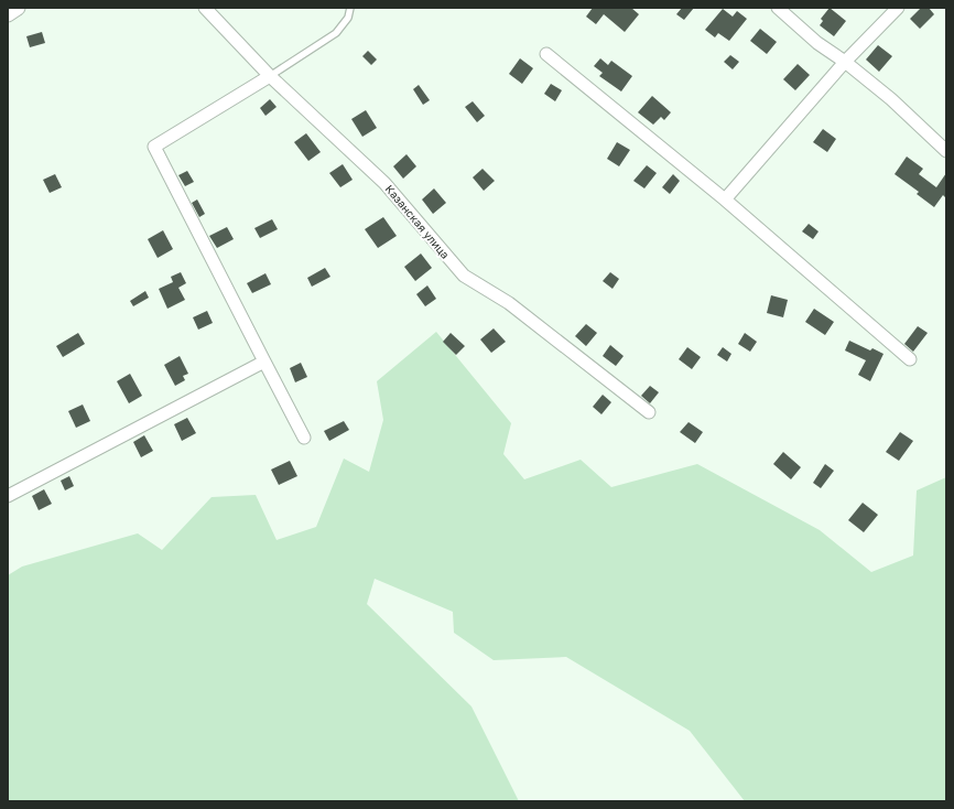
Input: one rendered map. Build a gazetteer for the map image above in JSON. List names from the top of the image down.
{
  "streets": {
    "street": ["Казанская улица"]
  }
}
